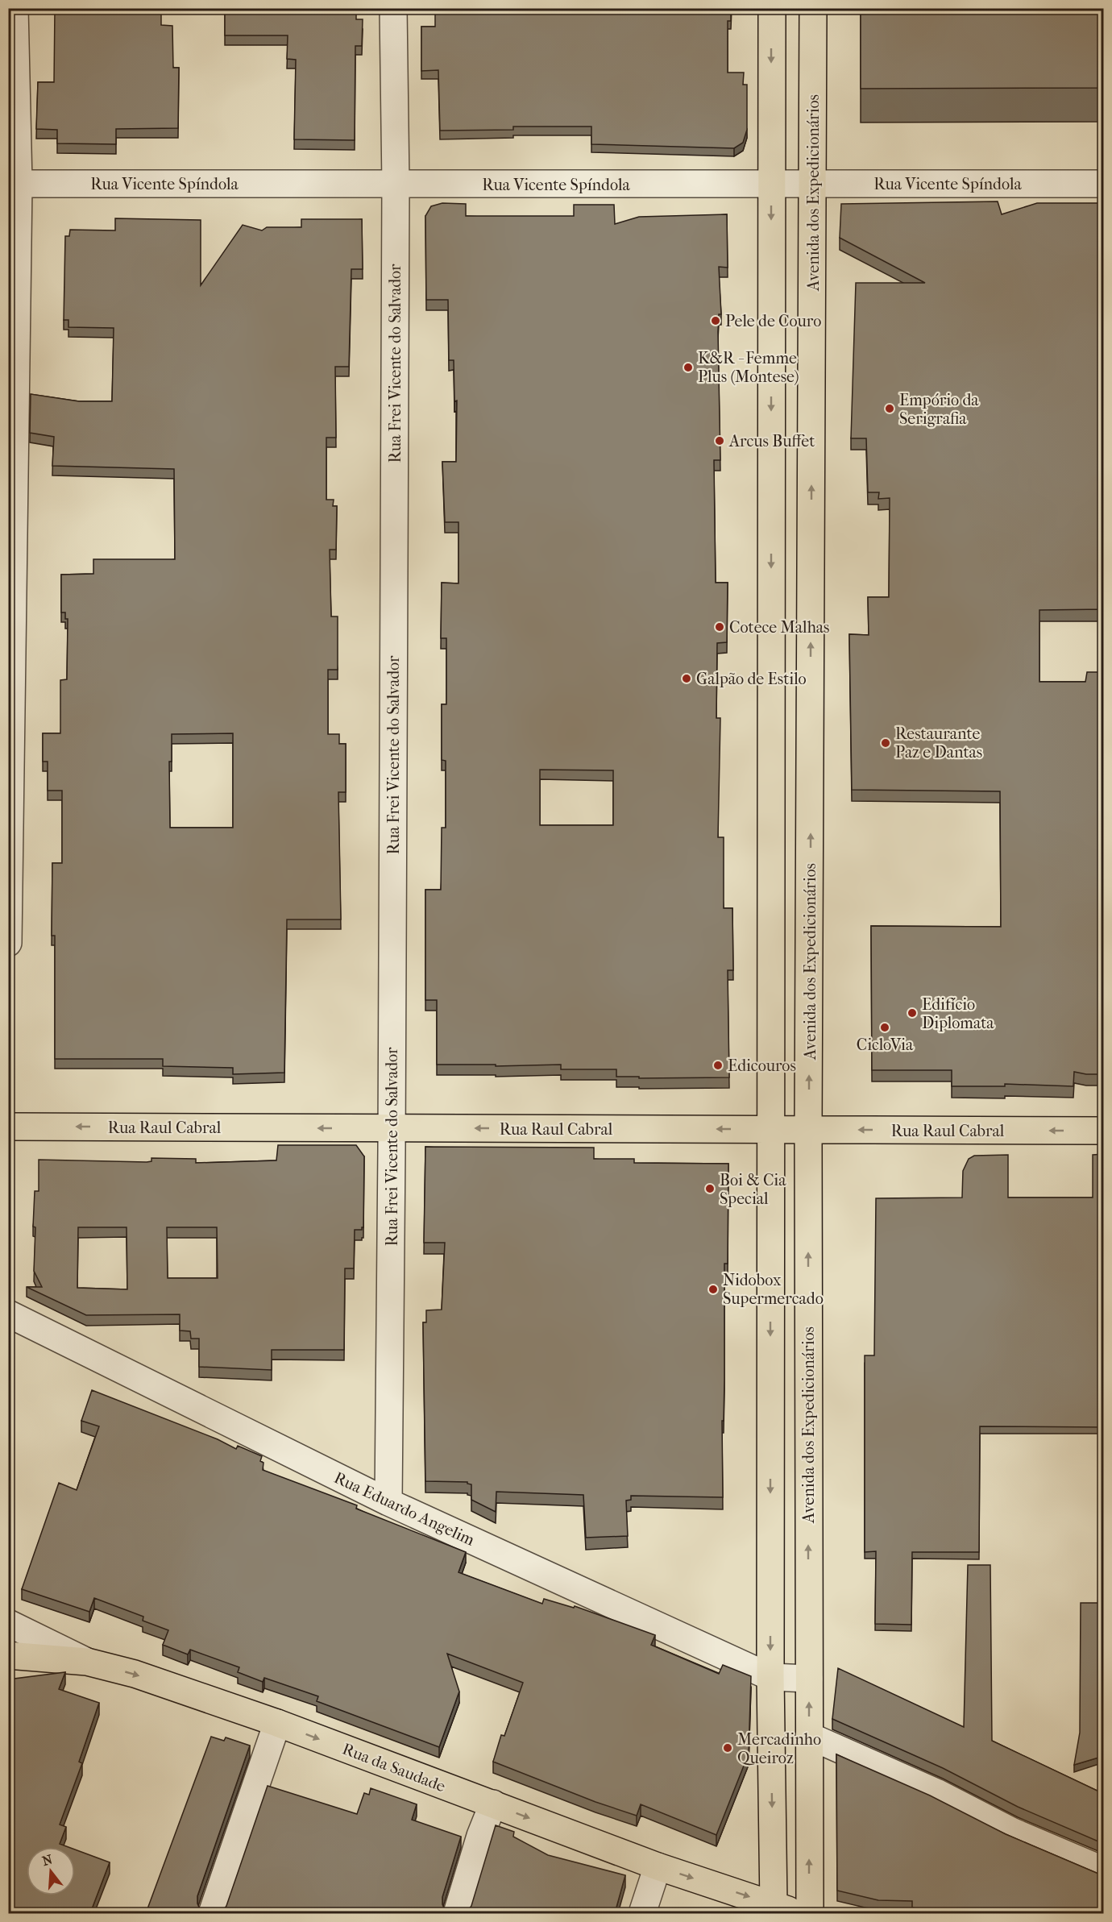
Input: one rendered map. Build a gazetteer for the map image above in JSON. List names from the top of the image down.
{
  "streets": {
    "main road": ["Avenida dos Expedicionários", "Rua Raul Cabral", "Rua da Saudade"],
    "street": ["Rua Vicente Spíndola", "Rua Frei Vicente do Salvador", "Rua Eduardo Angelim"]
  },
  "crossings": [
    ["Rua Vicente Spíndola", "Avenida dos Expedicionários"],
    ["Rua Vicente Spíndola", "Rua Frei Vicente do Salvador"],
    ["Avenida dos Expedicionários", "Rua Raul Cabral"],
    ["Avenida dos Expedicionários", "Rua Eduardo Angelim"],
    ["Rua Frei Vicente do Salvador", "Rua Raul Cabral"],
    ["Rua Frei Vicente do Salvador", "Rua Eduardo Angelim"]
  ],
  "one_way": ["Rua Raul Cabral", "Rua da Saudade"],
  "places": [
    "Pele de Couro",
    "K&R - Femme Plus (Montese)",
    "Empório da Serigrafia",
    "Arcus Buffet",
    "Cotece Malhas",
    "Galpão de Estilo",
    "Restaurante Paz e Dantas",
    "Edifício Diplomata",
    "CicloVia",
    "Edicouros",
    "Boi & Cia Special",
    "Nidobox Supermercado",
    "Mercadinho Queiroz"
  ],
  "north": "top"
}
